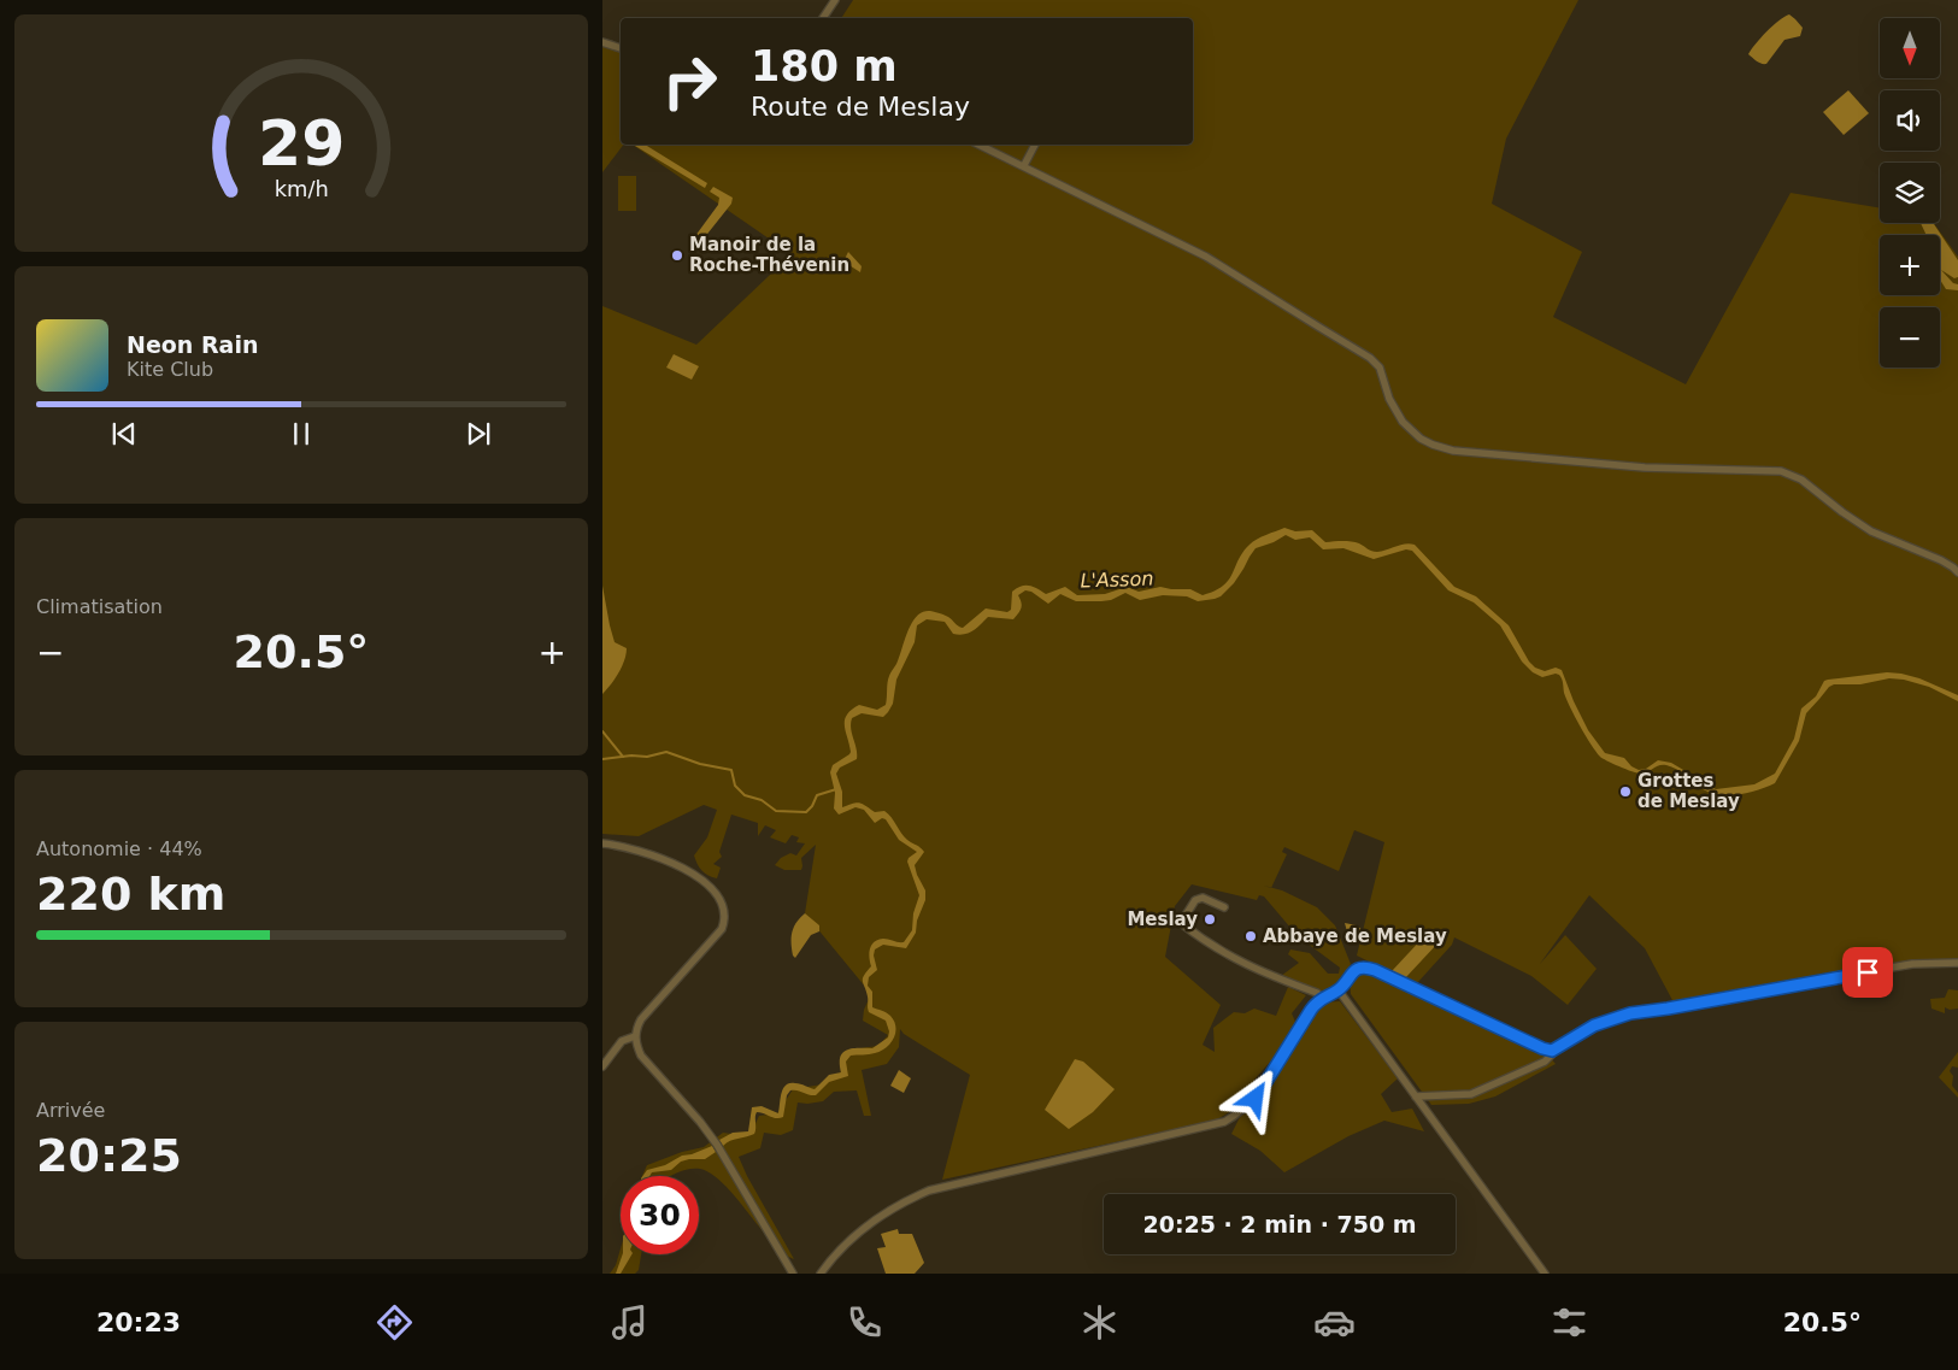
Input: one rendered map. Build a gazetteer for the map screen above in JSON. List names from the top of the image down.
{
  "water": ["L'Asson"],
  "places": [
    "Manoir de la Roche-Thévenin",
    "Grottes de Meslay",
    "Meslay",
    "Abbaye de Meslay"
  ],
  "north": "bottom",
  "page": {
    "map_buttons": ["+", "−"],
    "turn": ["180 m", "Route de Meslay"],
    "song": ["Neon Rain", "Kite Club"],
    "tile": [
      "Climatisation",
      ["Autonomie · 44%", "220 km"],
      ["Arrivée", "20:25"]
    ],
    "heat": ["−", "20.5°", "+"],
    "limit": "30",
    "trip": "20:25 · 2 min · 750 m",
    "tabs": ["20:23", "20.5°"],
    "gauge": ["29", "km/h"]
  }
}
